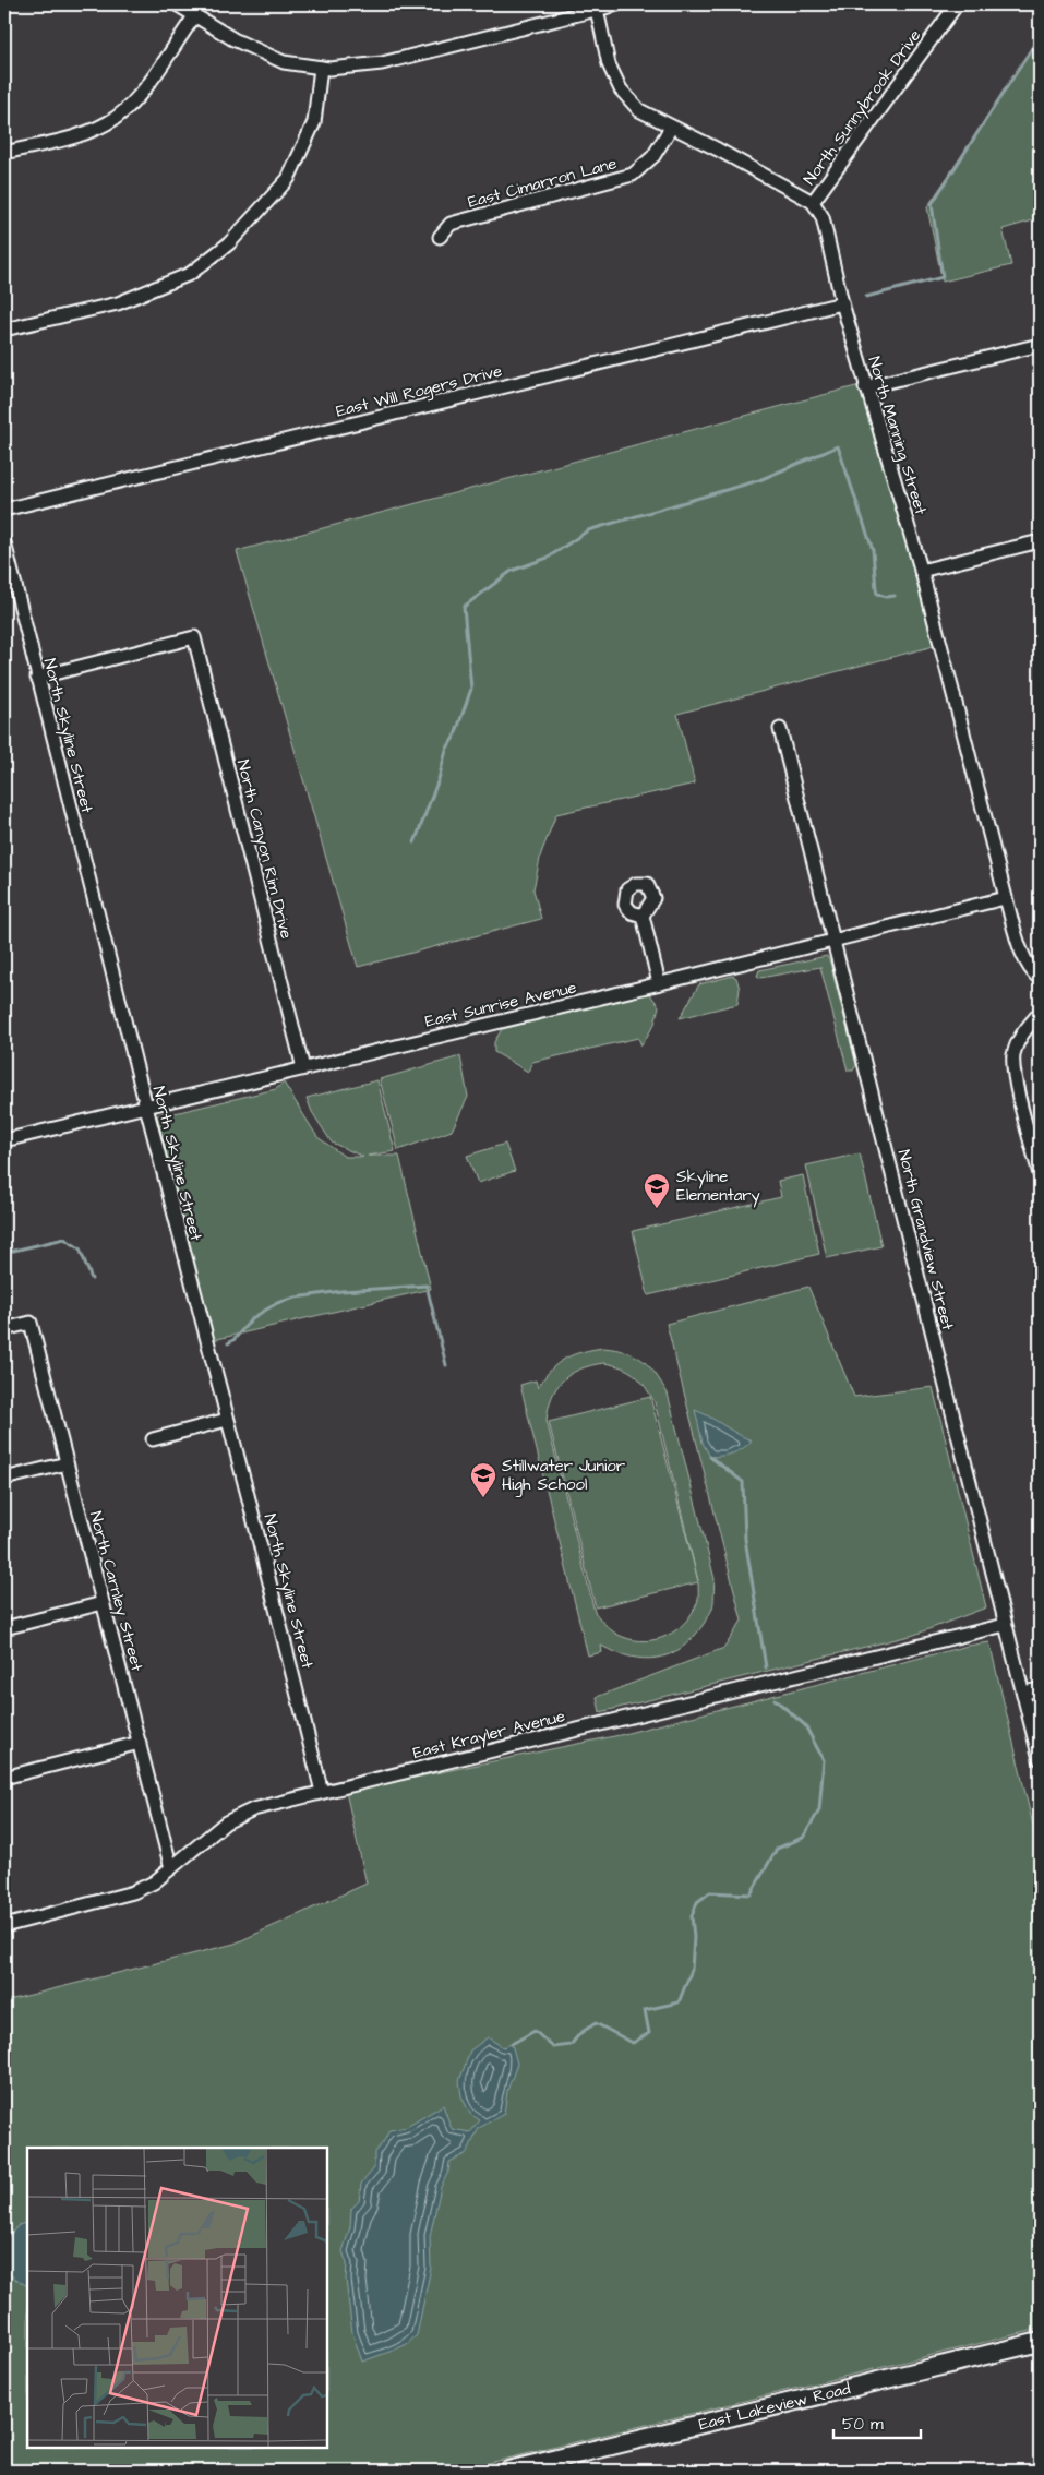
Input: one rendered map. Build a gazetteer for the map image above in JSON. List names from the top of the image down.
{
  "streets": {
    "street": [
      "North Sunnybrook Drive",
      "East Cimarron Lane",
      "East Will Rogers Drive",
      "North Manning Street",
      "North Skyline Street",
      "North Canyon Rim Drive",
      "East Sunrise Avenue",
      "North Grandview Street",
      "North Carnley Street",
      "East Krayler Avenue",
      "East Lakeview Road"
    ]
  },
  "crossings": [
    ["North Sunnybrook Drive", "North Manning Street"],
    ["East Will Rogers Drive", "North Manning Street"],
    ["North Manning Street", "East Sunrise Avenue"],
    ["North Skyline Street", "North Canyon Rim Drive"],
    ["North Skyline Street", "East Sunrise Avenue"],
    ["North Skyline Street", "East Krayler Avenue"],
    ["North Canyon Rim Drive", "East Sunrise Avenue"],
    ["East Sunrise Avenue", "North Grandview Street"],
    ["North Grandview Street", "East Krayler Avenue"],
    ["North Carnley Street", "East Krayler Avenue"]
  ],
  "places": {
    "school or university": ["Skyline Elementary", "Stillwater Junior High School"]
  },
  "scale_bar": "50 m"
}
